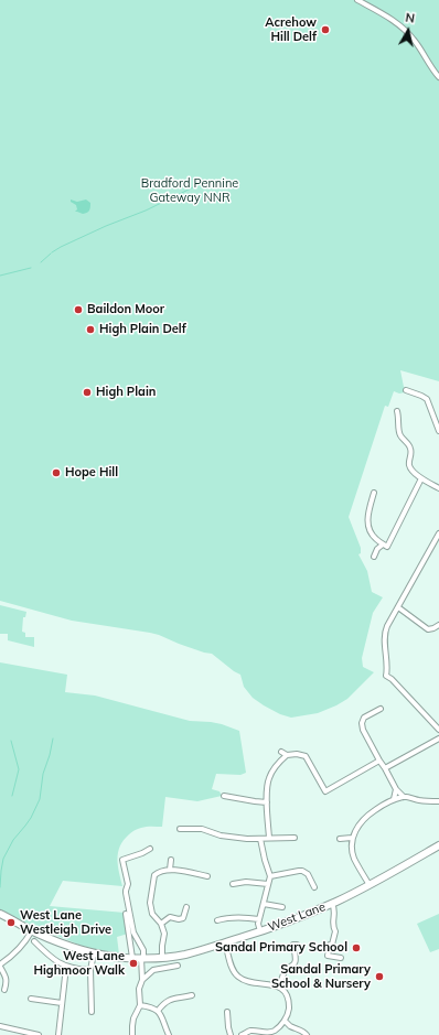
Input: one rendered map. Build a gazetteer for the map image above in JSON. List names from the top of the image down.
{
  "streets": {
    "street": ["West Lane"]
  },
  "parks": ["Bradford Pennine Gateway NNR"],
  "places": [
    "Acrehow Hill Delf",
    "Baildon Moor",
    "High Plain Delf",
    "High Plain",
    "Hope Hill",
    "West Lane Westleigh Drive",
    "Sandal Primary School",
    "West Lane Highmoor Walk",
    "Sandal Primary School & Nursery"
  ],
  "north": "top"
}
